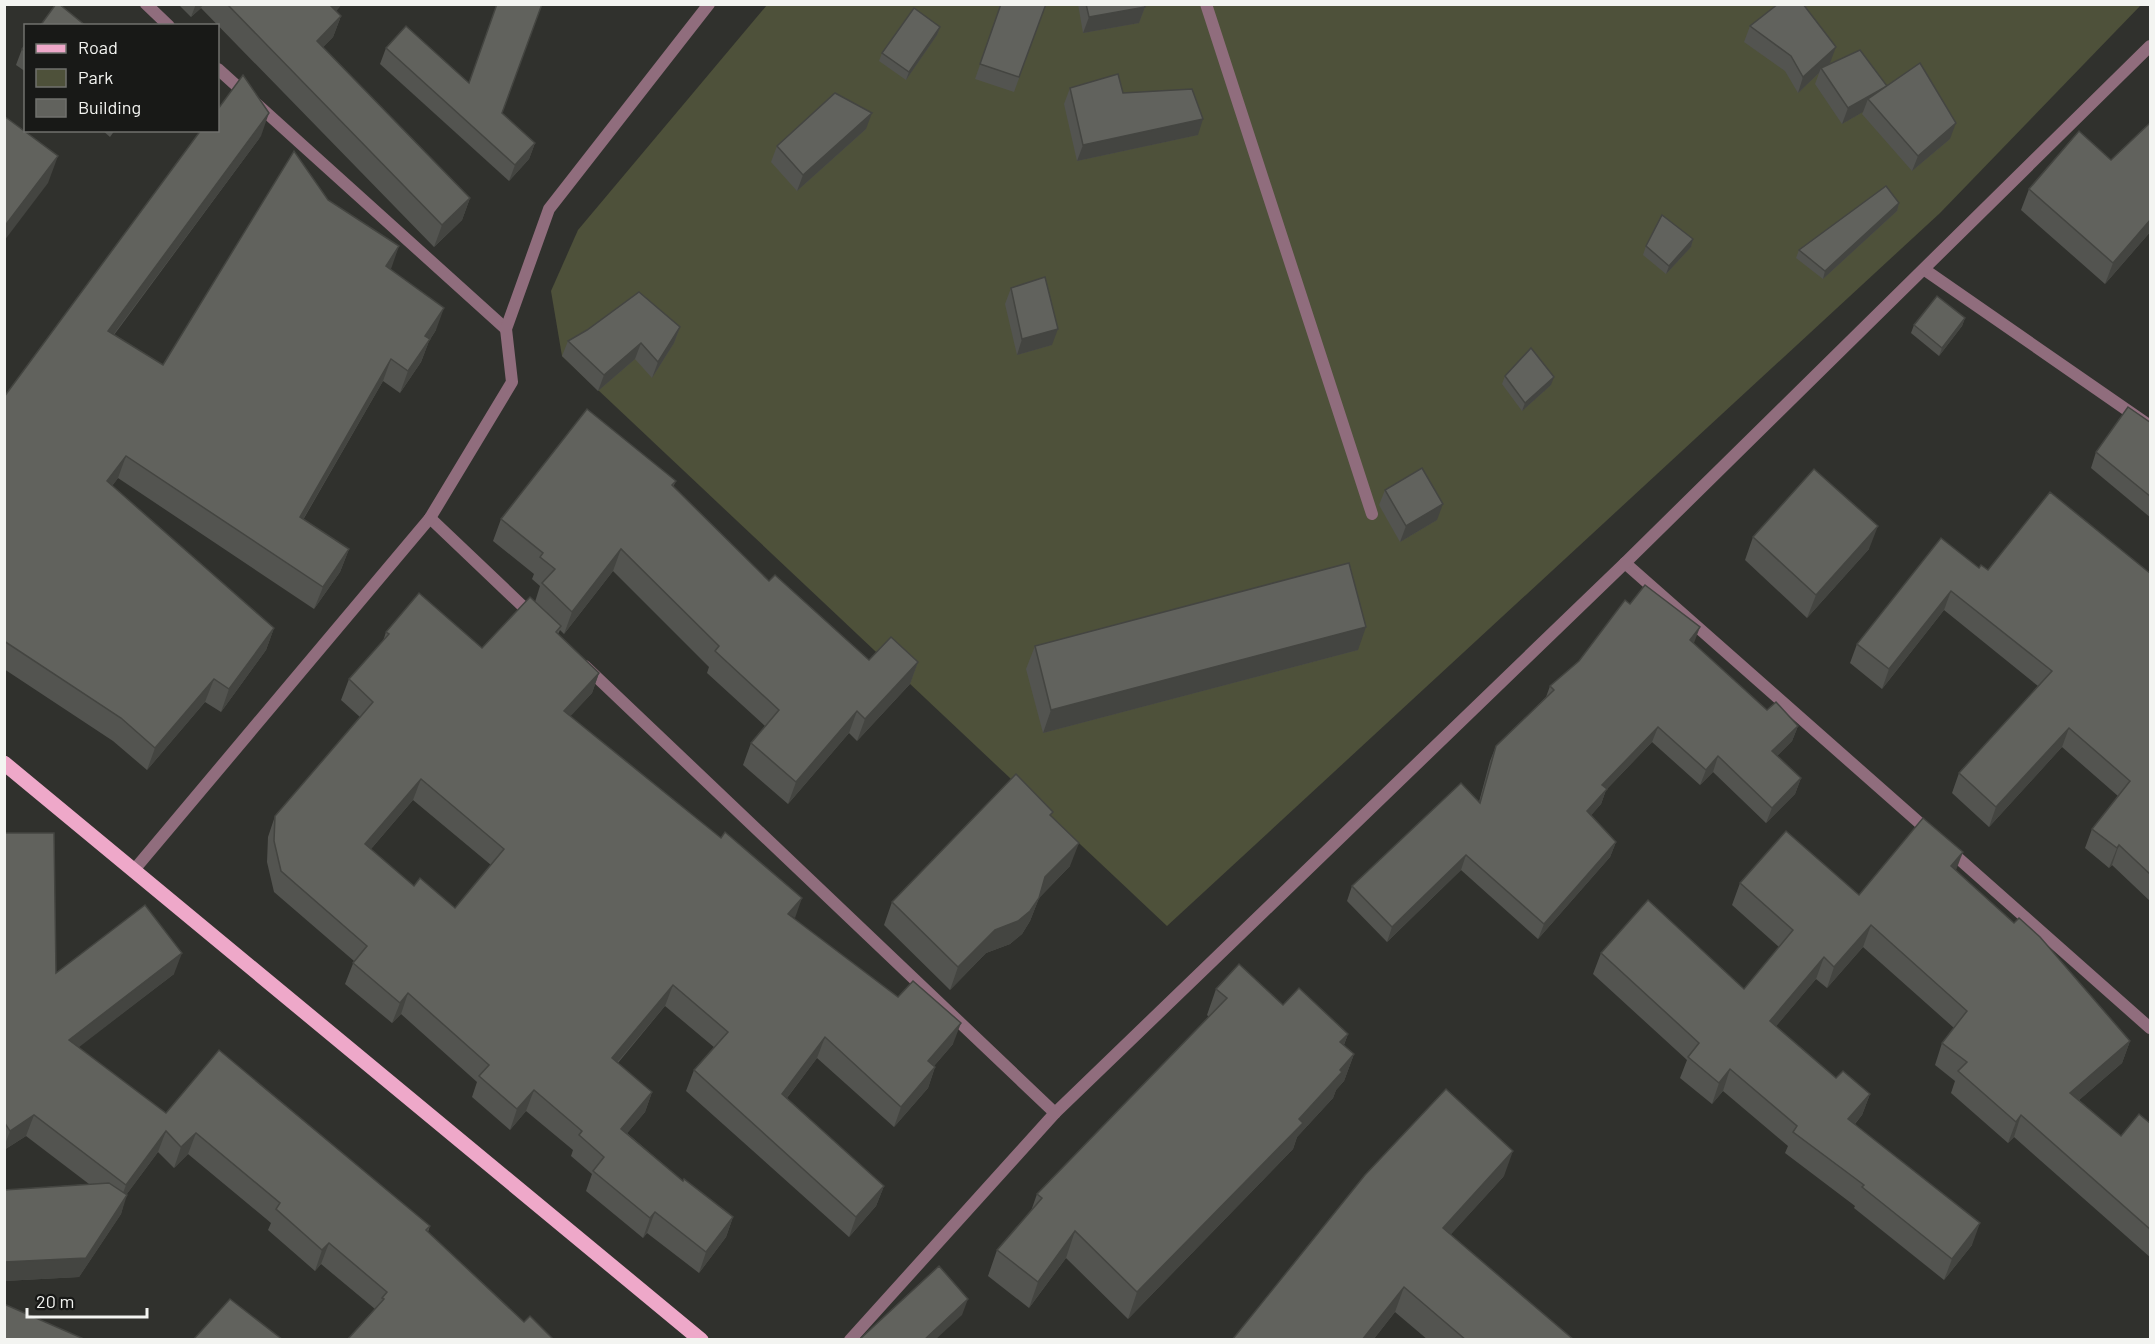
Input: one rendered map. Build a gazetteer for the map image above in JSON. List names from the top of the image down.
{
  "legend": ["Road", "Park", "Building"],
  "scale_bar": "20 m"
}
